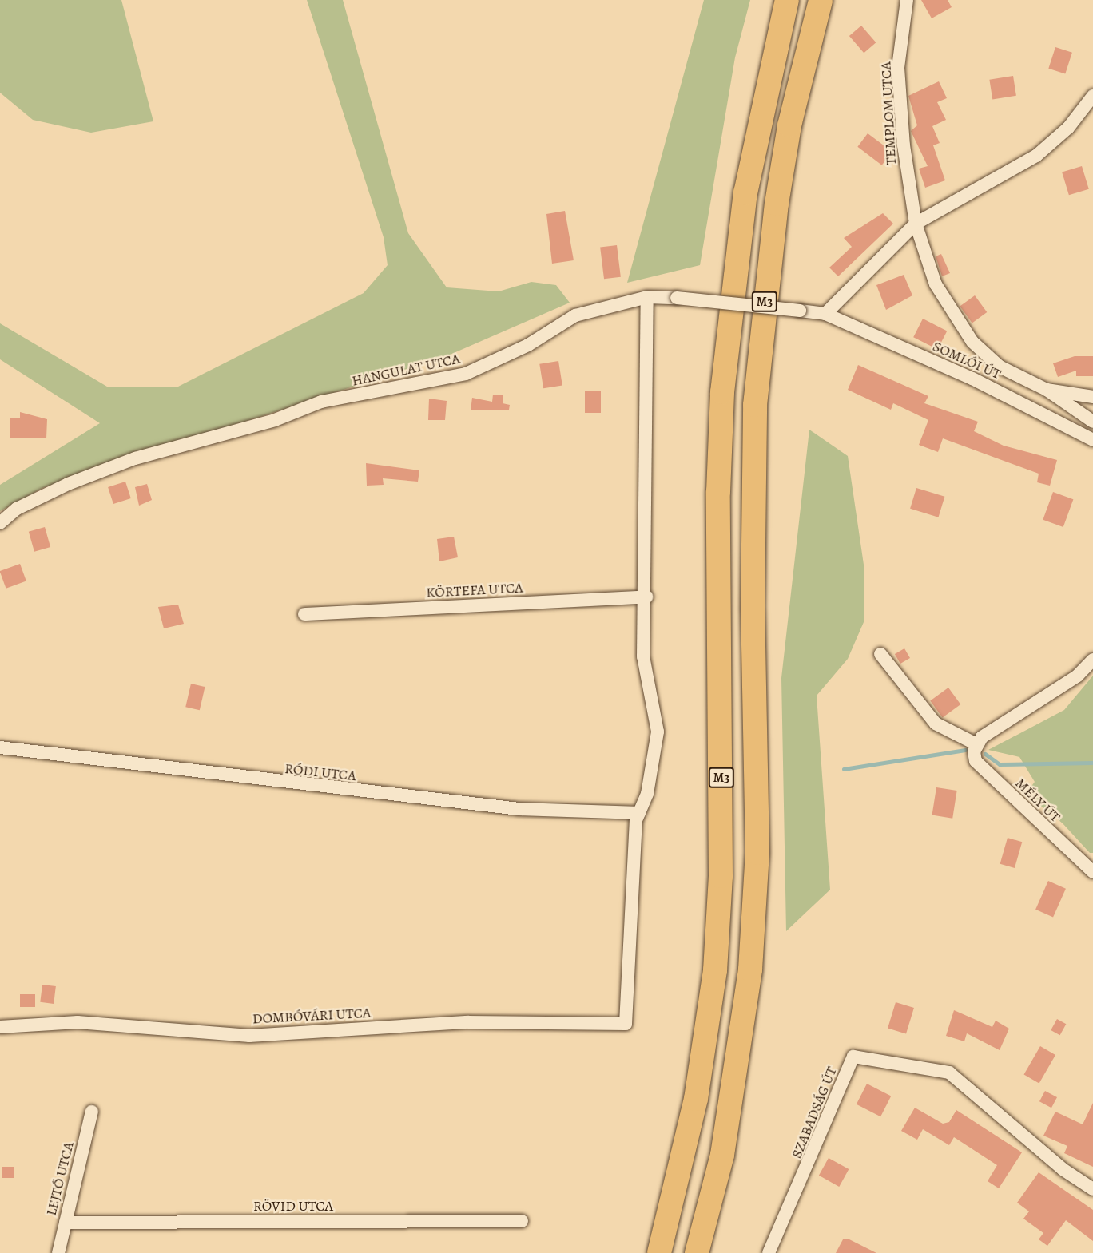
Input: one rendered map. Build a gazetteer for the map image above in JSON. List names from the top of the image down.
{
  "streets": {
    "highway": ["M3"],
    "street": [
      "TEMPLOM UTCA",
      "SOMLÓI ÚT",
      "HANGULAT UTCA",
      "KÖRTEFA UTCA",
      "RÓDI UTCA",
      "MÉLY ÚT",
      "DOMBÓVÁRI UTCA",
      "SZABADSÁG ÚT",
      "LEJTŐ UTCA",
      "RÖVID UTCA"
    ]
  },
  "crossings": [
    ["TEMPLOM UTCA", "SOMLÓI ÚT"],
    ["SOMLÓI ÚT", "HANGULAT UTCA"],
    ["RÓDI UTCA", "DOMBÓVÁRI UTCA"],
    ["LEJTŐ UTCA", "RÖVID UTCA"]
  ]
}
